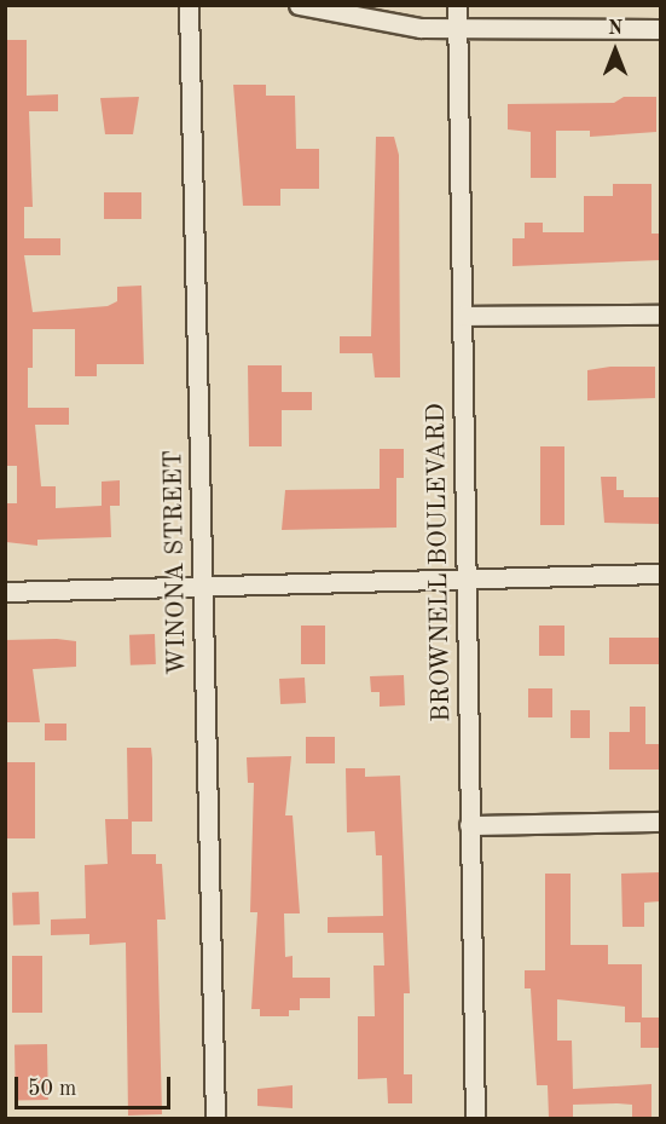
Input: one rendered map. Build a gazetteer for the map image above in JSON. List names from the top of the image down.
{
  "streets": {
    "street": ["WINONA STREET", "BROWNELL BOULEVARD"]
  },
  "scale_bar": "50 m",
  "north": "top"
}
